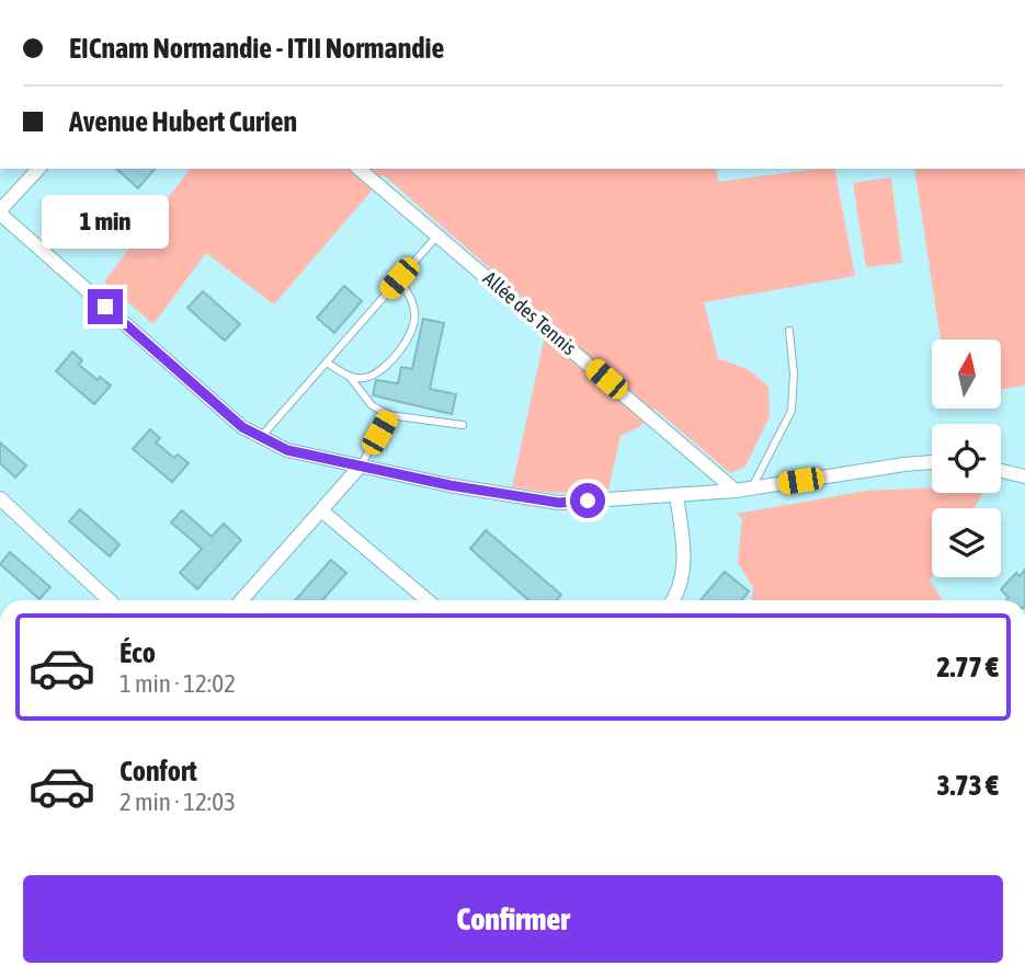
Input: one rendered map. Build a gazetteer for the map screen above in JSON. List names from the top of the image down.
{
  "streets": {
    "street": ["Allée des Tennis"]
  },
  "north": "top",
  "page": {
    "banner": ["EICnam Normandie - ITII Normandie", "Avenue Hubert Curien"],
    "bubble": "1 min",
    "list": [
      {
        "name": "Éco",
        "note": "1 min · 12:02",
        "value": "2.77 €"
      },
      {
        "name": "Confort",
        "note": "2 min · 12:03",
        "value": "3.73 €"
      }
    ],
    "buttons": "Confirmer"
  }
}
